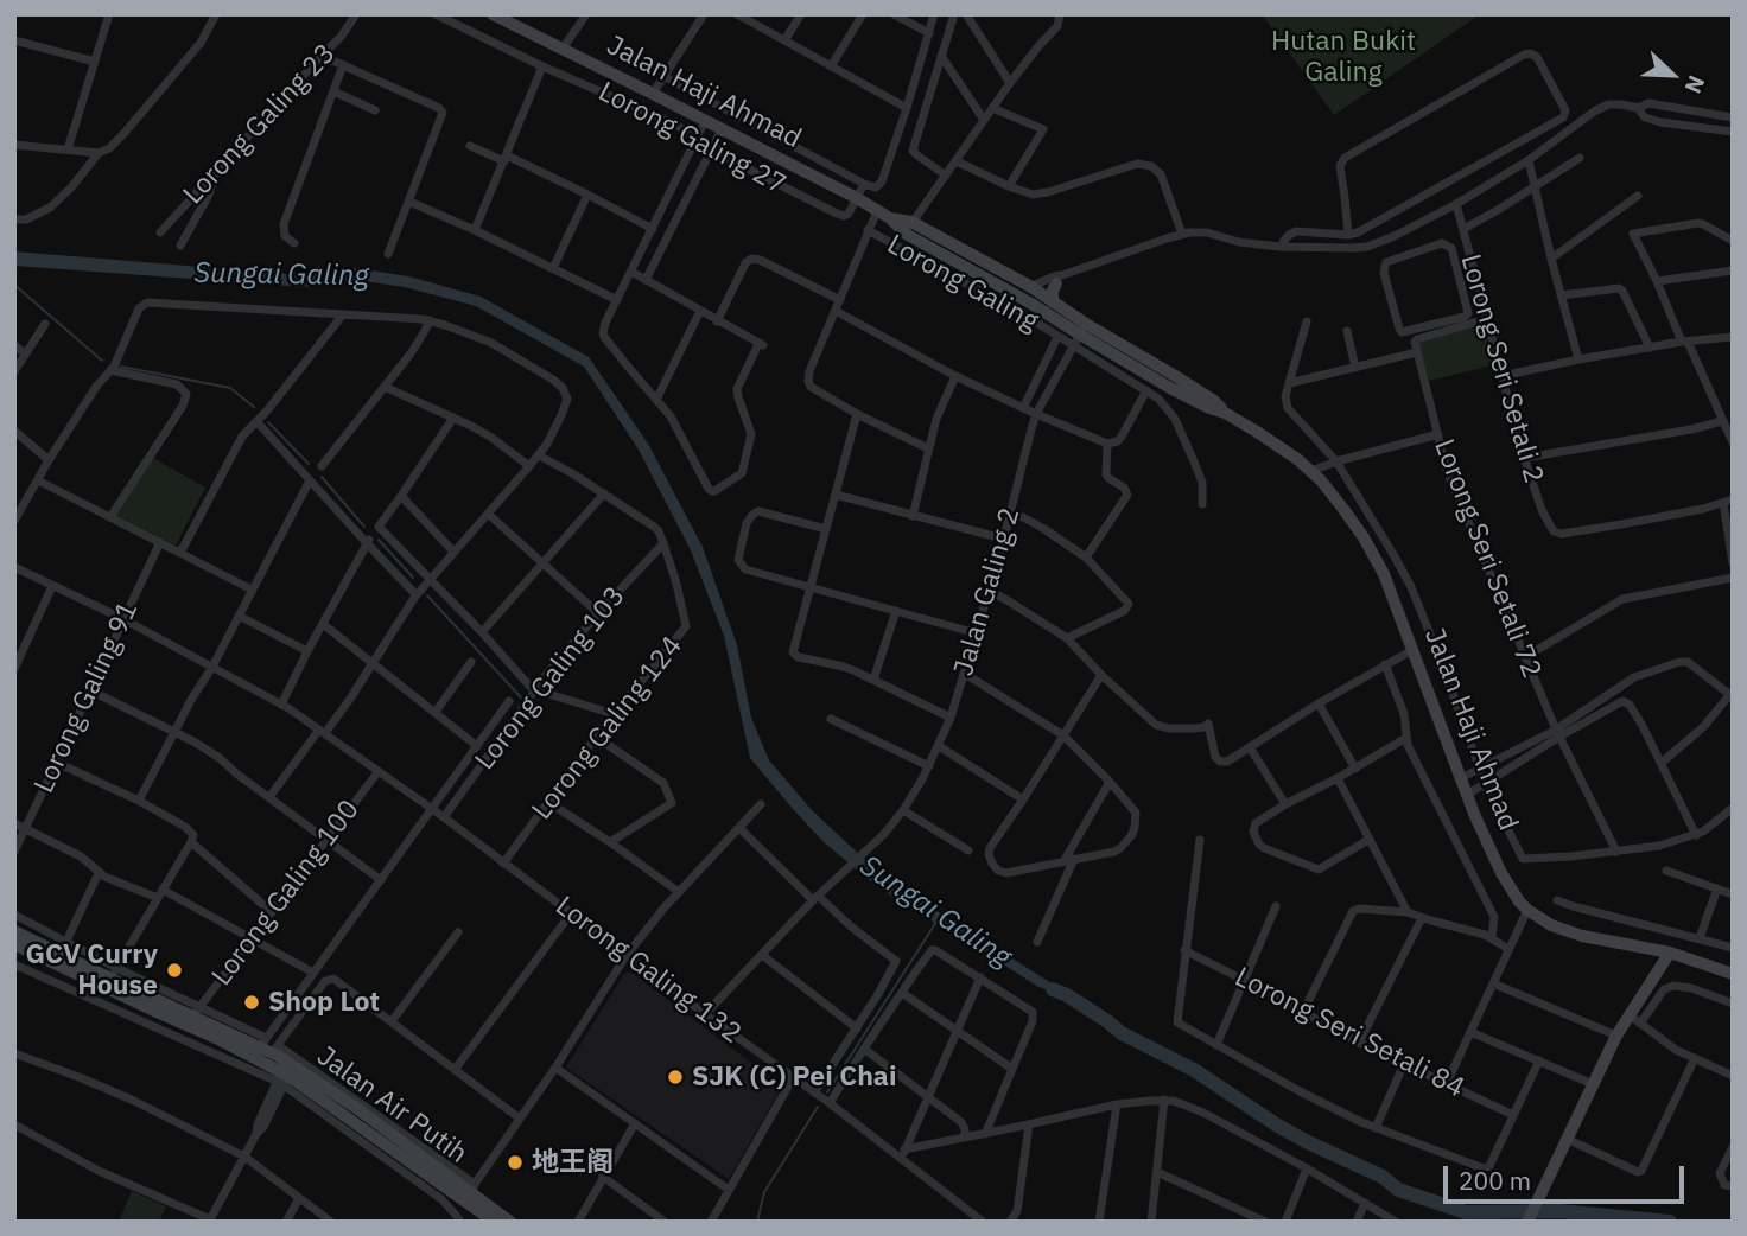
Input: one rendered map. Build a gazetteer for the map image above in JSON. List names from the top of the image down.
{
  "streets": {
    "street": [
      "Jalan Haji Ahmad",
      "Lorong Galing 23",
      "Lorong Galing 27",
      "Lorong Galing",
      "Lorong Seri Setali 2",
      "Lorong Seri Setali 72",
      "Jalan Galing 2",
      "Lorong Galing 103",
      "Lorong Galing 91",
      "Lorong Galing 124",
      "Lorong Galing 100",
      "Lorong Galing 132",
      "Lorong Seri Setali 84",
      "Jalan Air Putih"
    ]
  },
  "crossings": [
    ["Jalan Haji Ahmad", "Lorong Galing 27"],
    ["Jalan Haji Ahmad", "Lorong Galing"],
    ["Jalan Haji Ahmad", "Jalan Galing 2"],
    ["Lorong Galing", "Jalan Galing 2"],
    ["Lorong Seri Setali 2", "Lorong Seri Setali 72"],
    ["Jalan Galing 2", "Lorong Galing 132"],
    ["Lorong Galing 103", "Lorong Galing 124"],
    ["Lorong Galing 103", "Lorong Galing 132"],
    ["Lorong Galing 91", "Lorong Galing 132"],
    ["Lorong Galing 124", "Lorong Galing 132"],
    ["Lorong Galing 100", "Lorong Galing 132"],
    ["Lorong Galing 100", "Jalan Air Putih"]
  ],
  "water": ["Sungai Galing"],
  "parks": ["Hutan Bukit Galing"],
  "places": [
    "GCV Curry House",
    "Shop Lot",
    "SJK (C) Pei Chai",
    "地王阁"
  ],
  "scale_bar": "200 m",
  "north": "bottom right"
}
